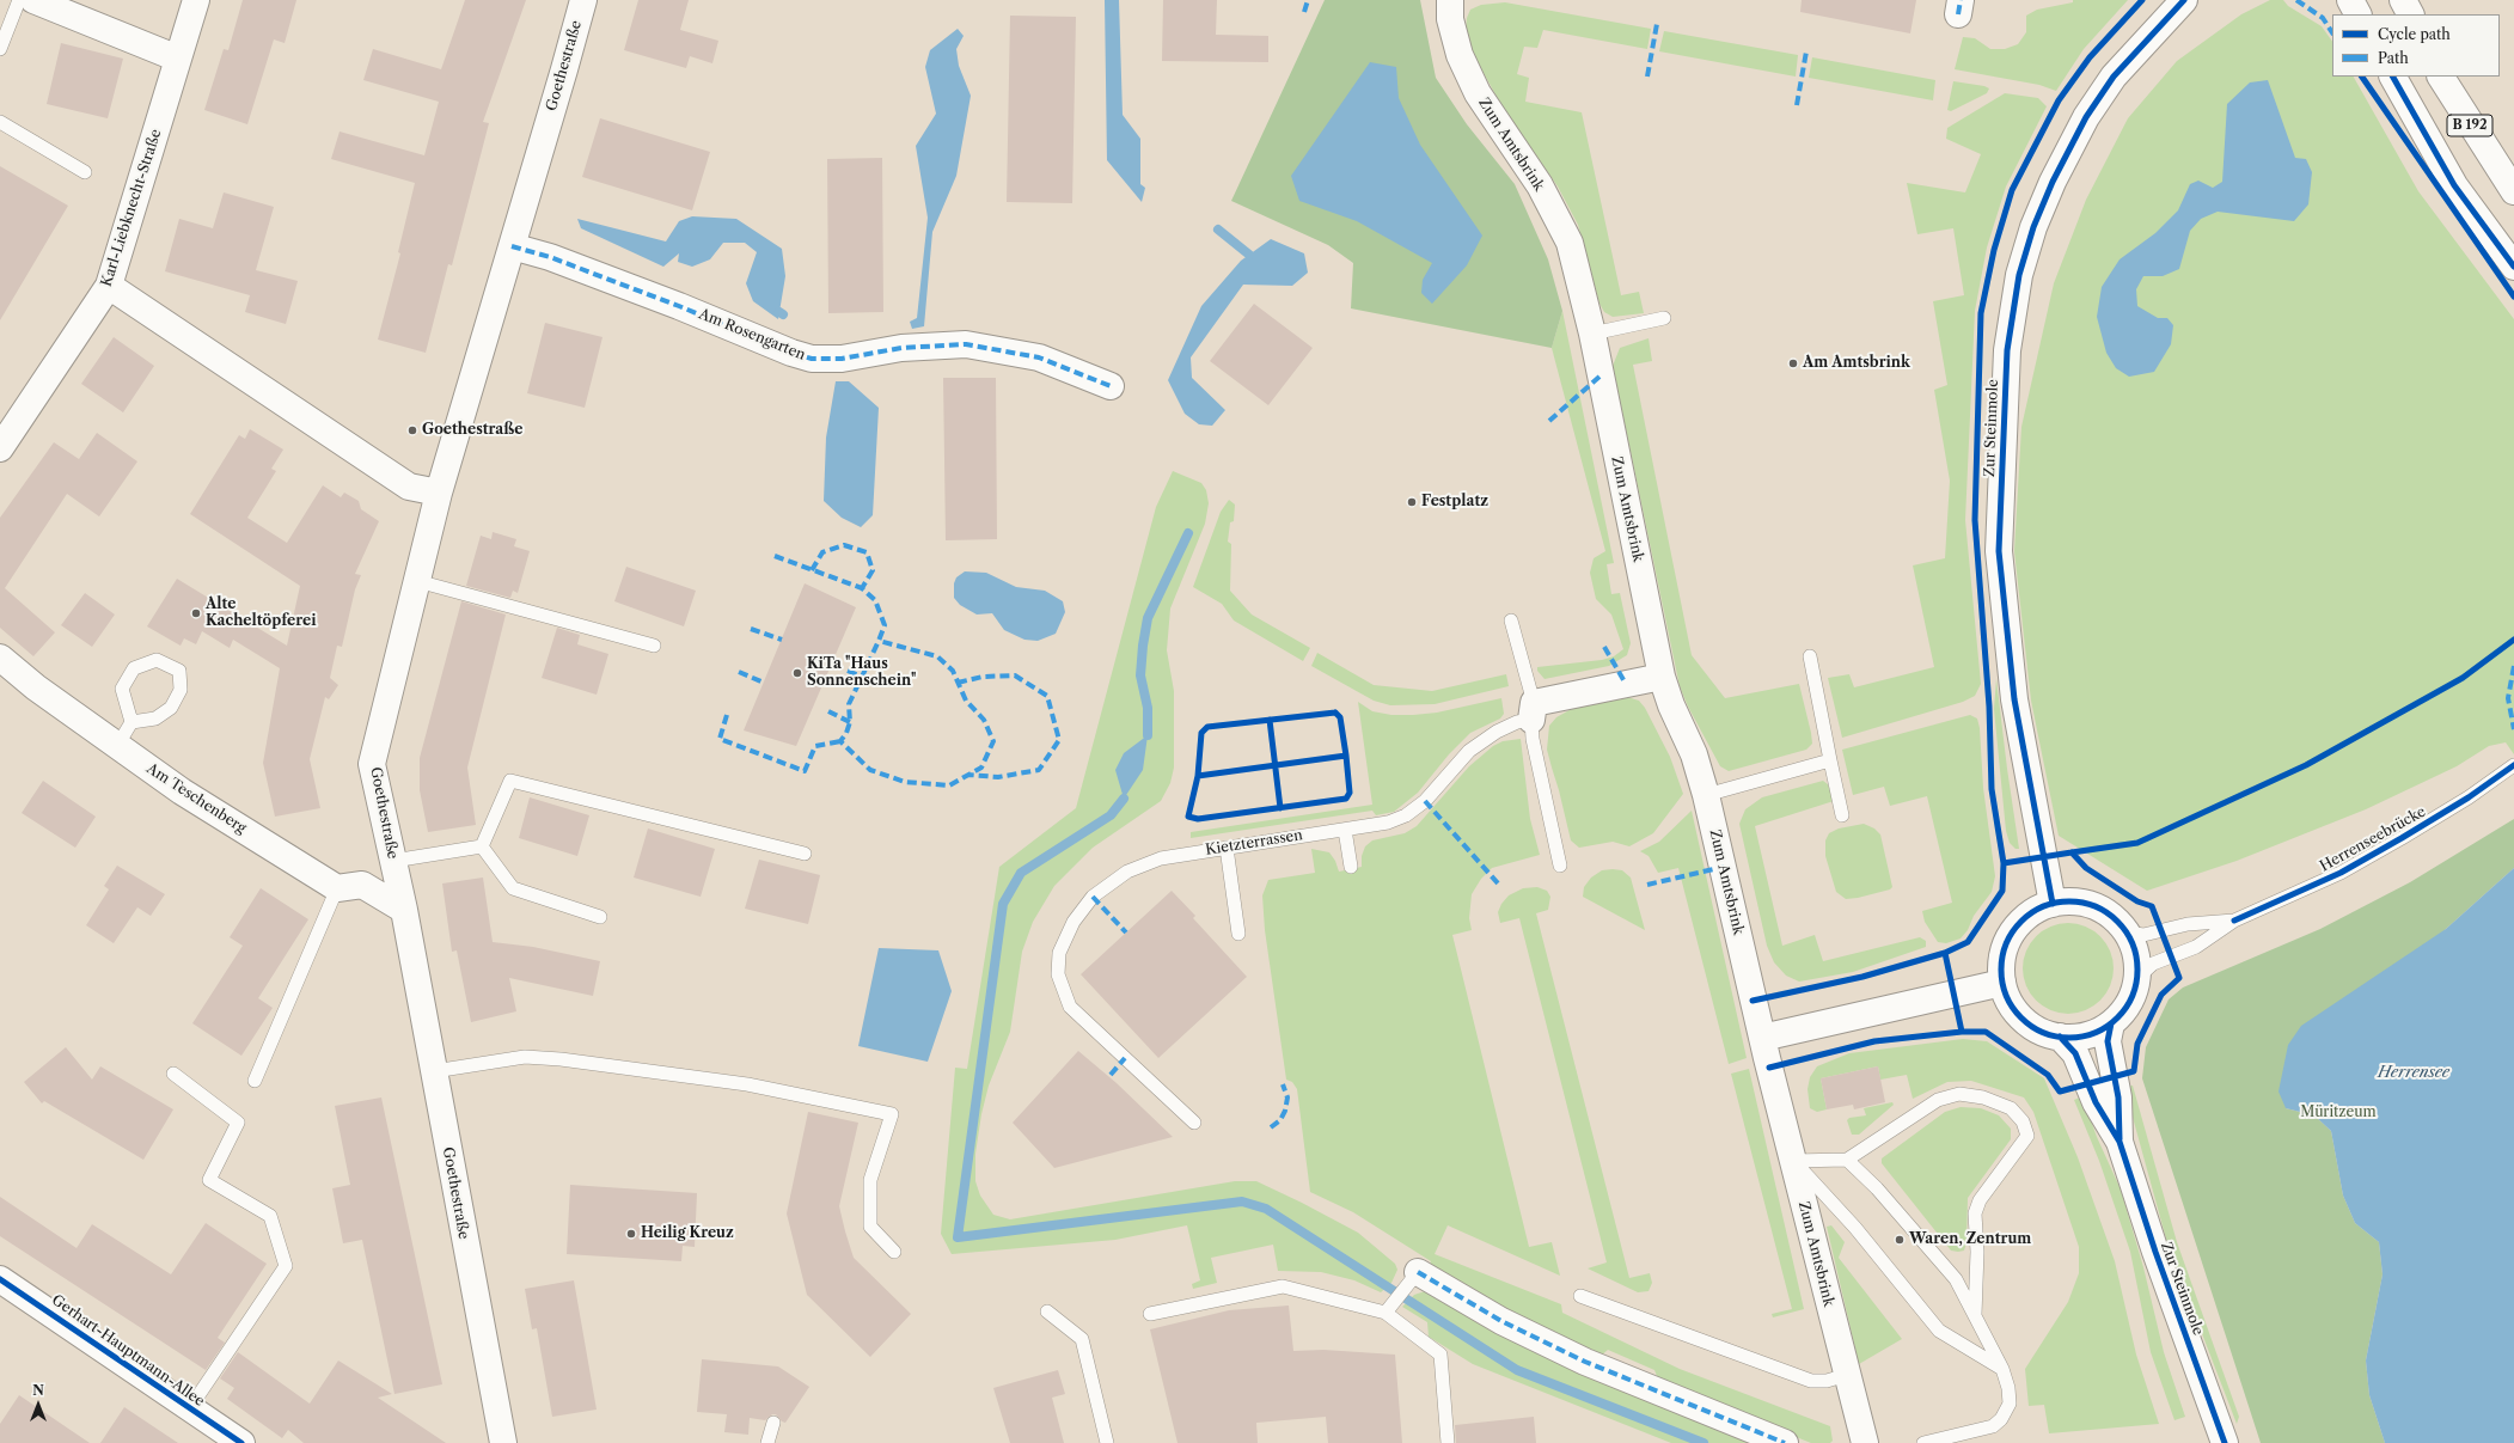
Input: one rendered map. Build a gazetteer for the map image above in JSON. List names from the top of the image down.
{
  "streets": {
    "street": [
      "Goethestraße",
      "B 192",
      "Zum Amtsbrink",
      "Karl-Liebknecht-Straße",
      "Am Rosengarten",
      "Zur Steinmole",
      "Am Teschenberg",
      "Kietzterrassen",
      "Gerhart-Hauptmann-Allee"
    ],
    "lane": ["Herrenseebrücke"]
  },
  "crossings": [
    ["Goethestraße", "Am Rosengarten"],
    ["Zum Amtsbrink", "Kietzterrassen"],
    ["Zur Steinmole", "Herrenseebrücke"]
  ],
  "water": ["Herrensee"],
  "parks": ["Müritzeum"],
  "places": [
    "Am Amtsbrink",
    "Goethestraße",
    "Festplatz",
    "Alte Kacheltöpferei",
    "KiTa \"Haus Sonnenschein\"",
    "Heilig Kreuz",
    "Waren, Zentrum"
  ],
  "legend": ["Cycle path", "Path"],
  "north": "top"
}
